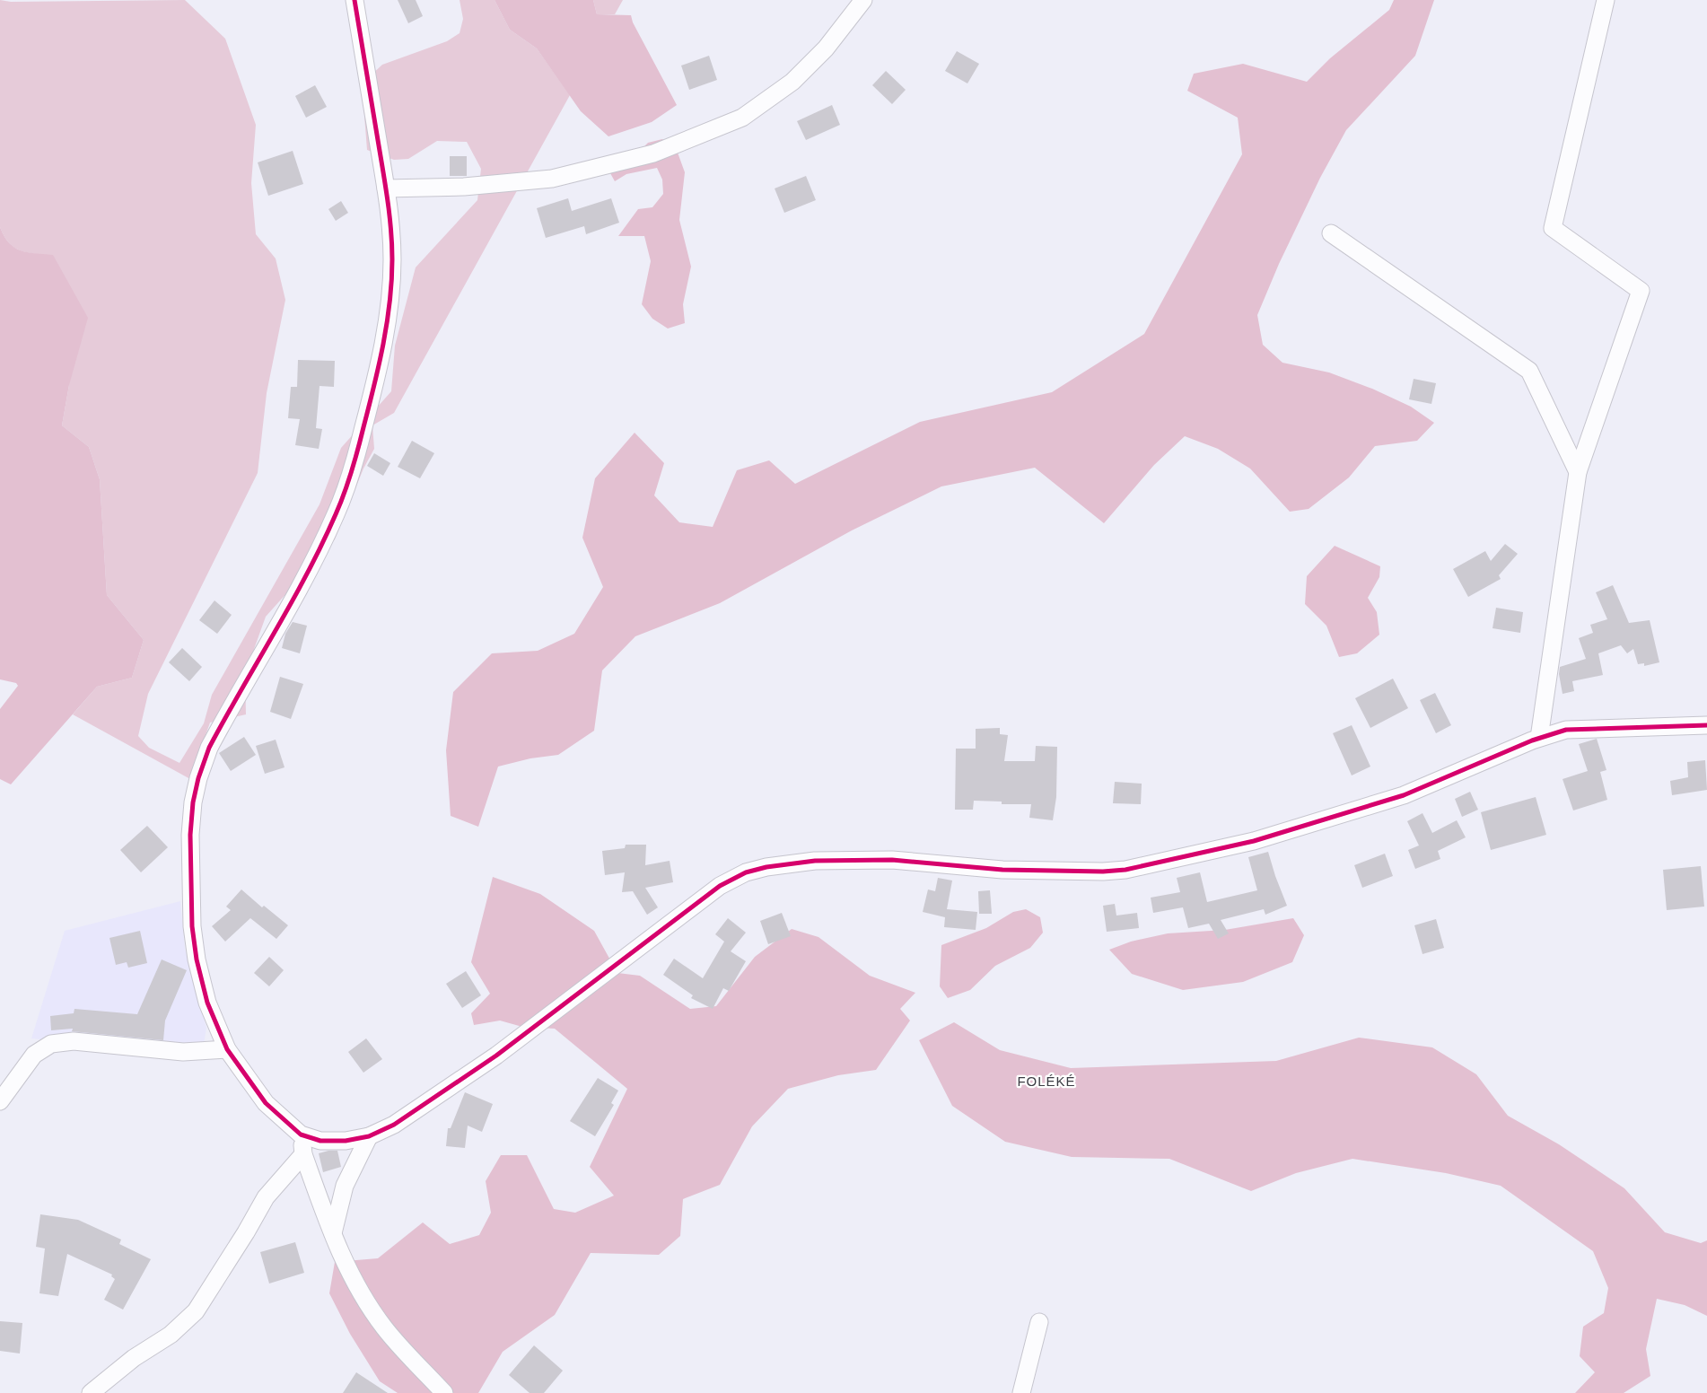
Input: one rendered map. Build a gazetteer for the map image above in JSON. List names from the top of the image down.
{
  "districts": ["FOLÉKÉ"]
}
